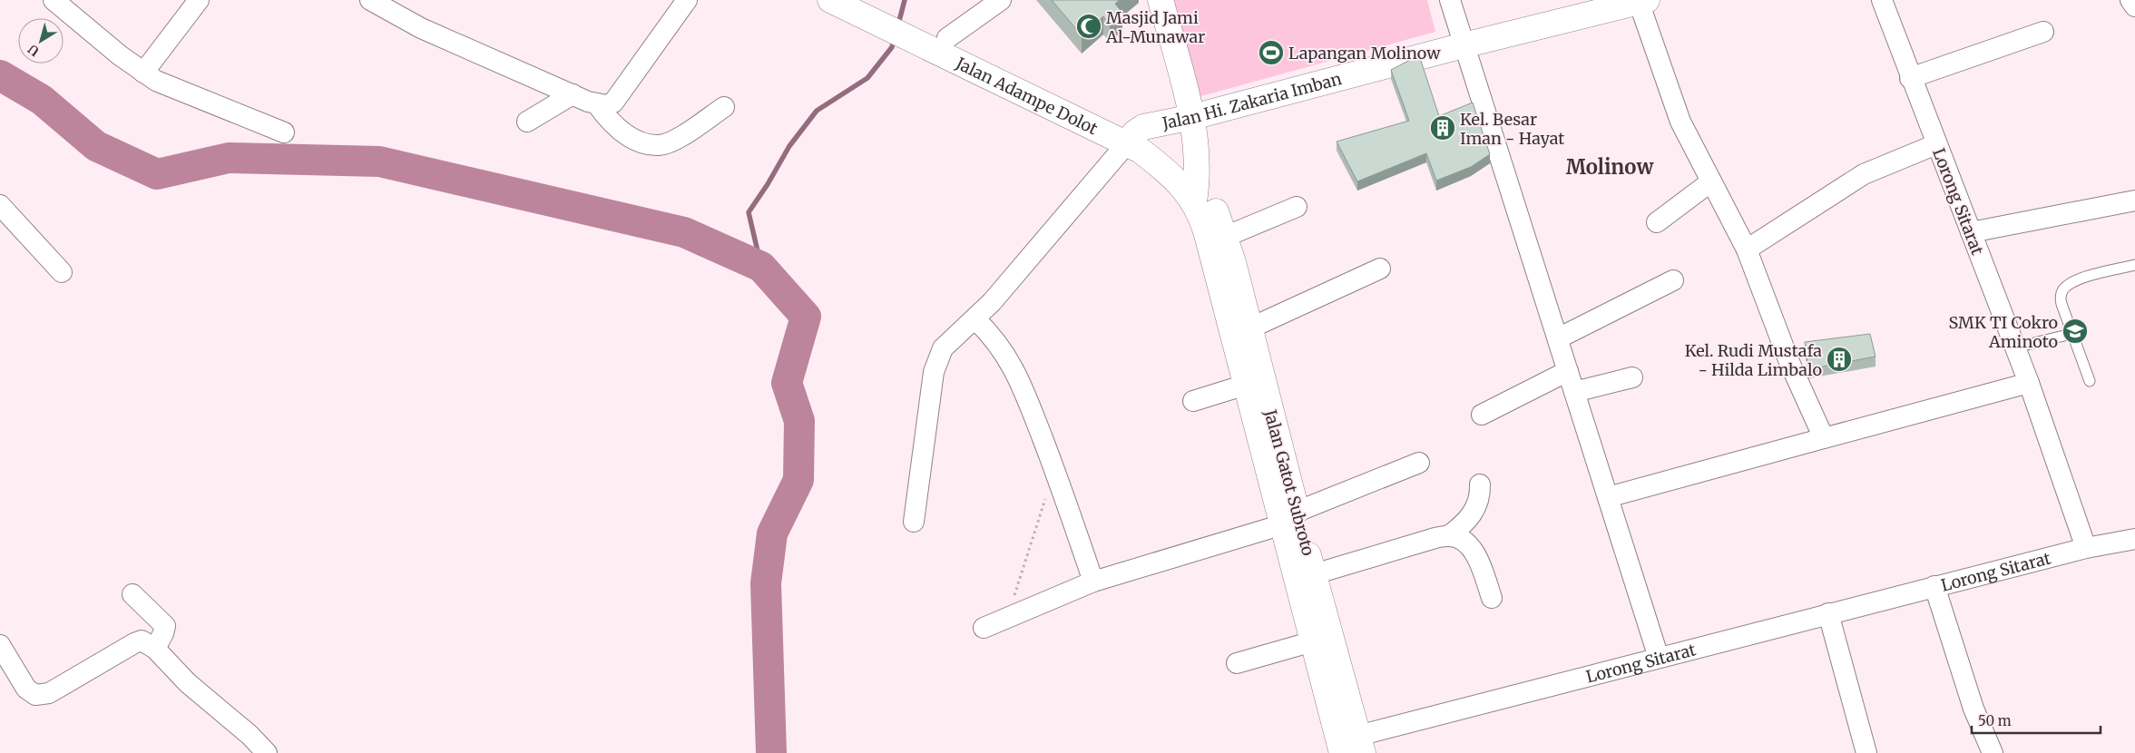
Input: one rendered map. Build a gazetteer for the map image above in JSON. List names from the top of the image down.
{
  "streets": {
    "main road": ["Jalan Adampe Dolot", "Jalan Hi. Zakaria Imban", "Jalan Gatot Subroto"],
    "street": ["Lorong Sitarat"]
  },
  "crossings": [
    ["Jalan Adampe Dolot", "Jalan Hi. Zakaria Imban"],
    ["Jalan Adampe Dolot", "Jalan Gatot Subroto"],
    ["Lorong Sitarat", "Jalan Gatot Subroto"]
  ],
  "districts": ["Molinow"],
  "places": {
    "mosque": ["Masjid Jami Al-Munawar"],
    "sports": ["Lapangan Molinow"],
    "building": ["Kel. Besar Iman - Hayat", "Kel. Rudi Mustafa - Hilda Limbalo"],
    "school or university": ["SMK TI Cokro Aminoto"]
  },
  "scale_bar": "50 m",
  "north": "bottom left"
}
